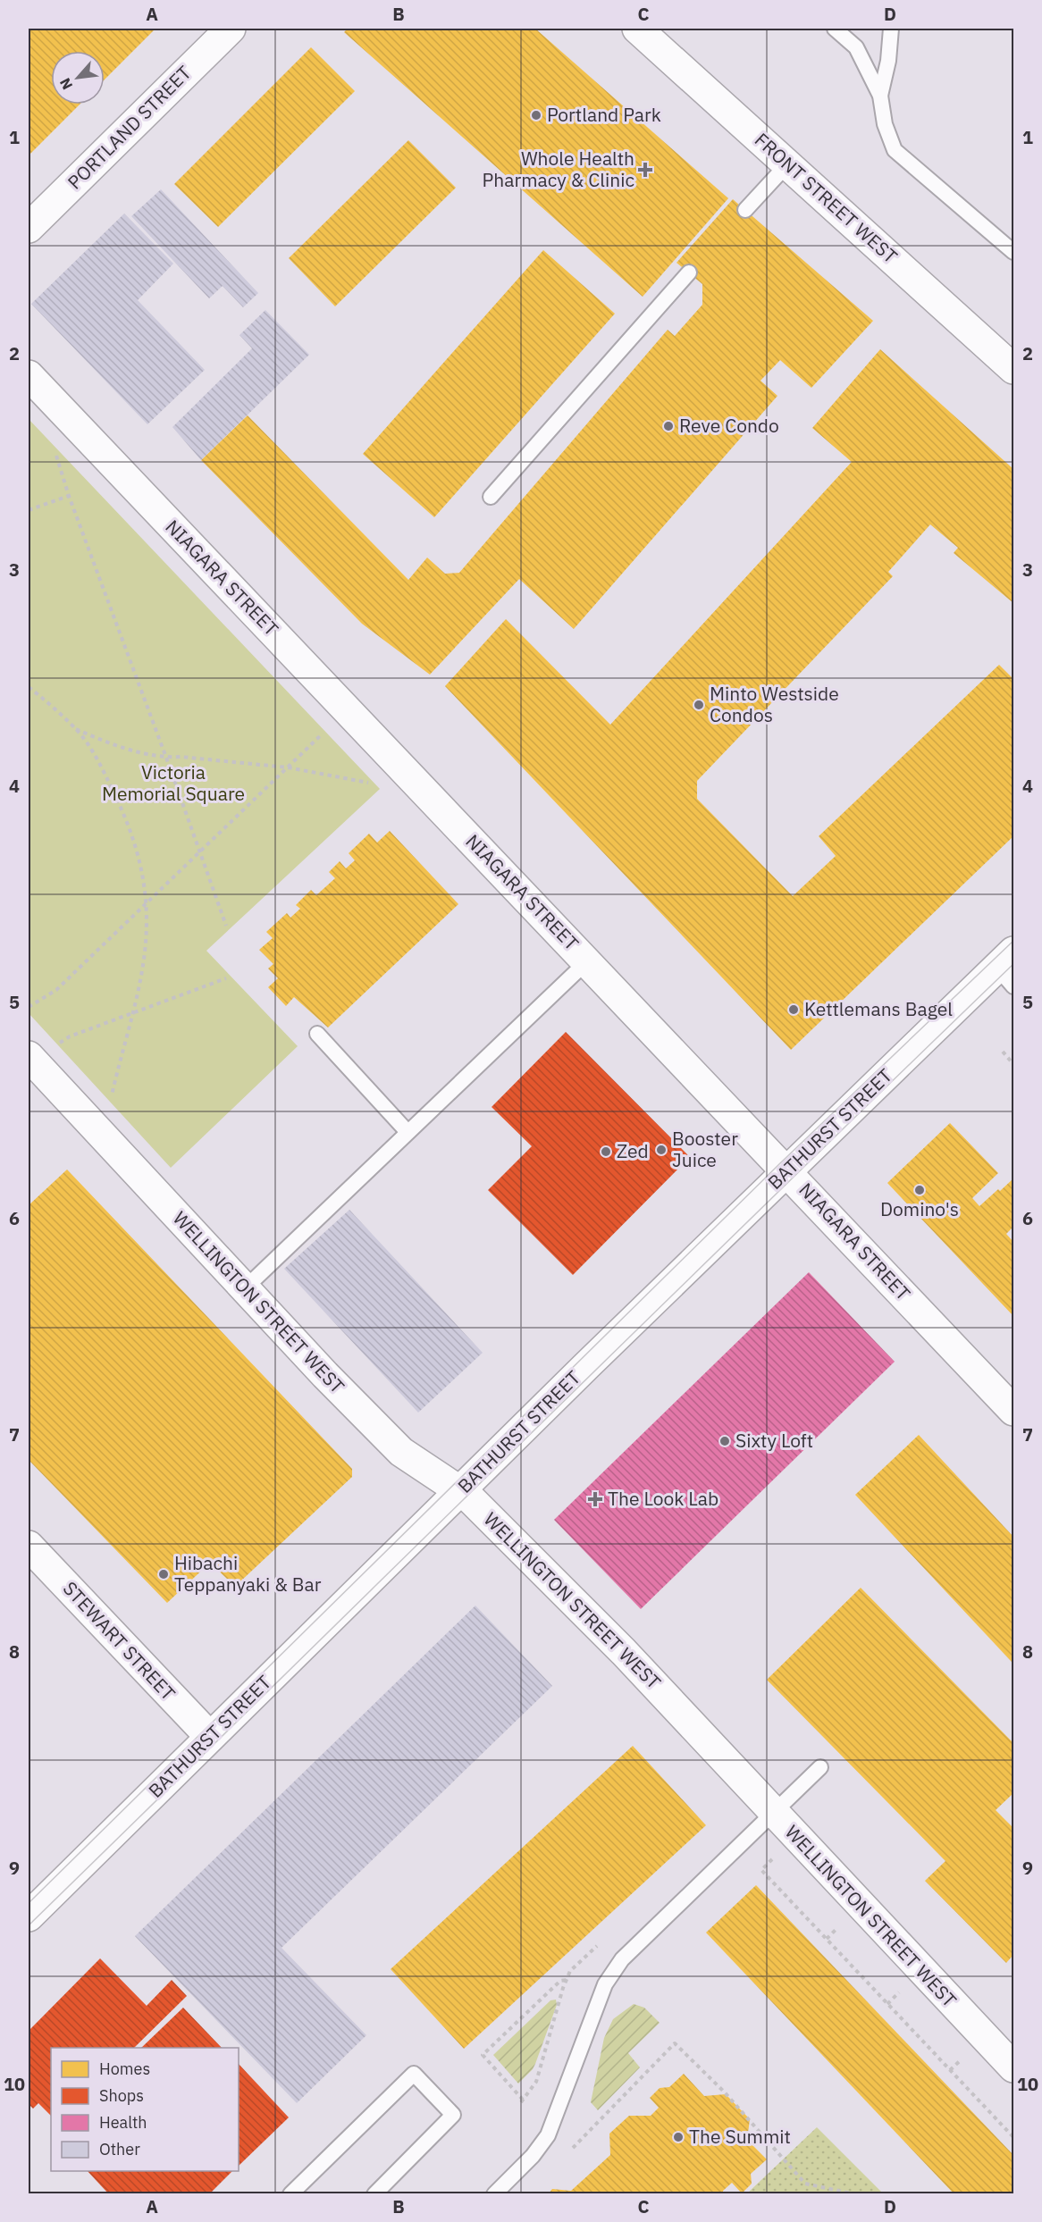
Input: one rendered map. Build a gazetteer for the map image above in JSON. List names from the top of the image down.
{
  "streets": {
    "street": [
      "PORTLAND STREET",
      "FRONT STREET WEST",
      "NIAGARA STREET",
      "BATHURST STREET",
      "WELLINGTON STREET WEST",
      "STEWART STREET"
    ]
  },
  "crossings": [
    ["NIAGARA STREET", "BATHURST STREET"],
    ["BATHURST STREET", "WELLINGTON STREET WEST"],
    ["BATHURST STREET", "STEWART STREET"]
  ],
  "parks": ["Victoria Memorial Square"],
  "places": {
    "other": [
      "Portland Park",
      "Reve Condo",
      "Minto Westside Condos",
      "Kettlemans Bagel",
      "Booster Juice",
      "Zed",
      "Domino's",
      "Sixty Loft",
      "Hibachi Teppanyaki & Bar",
      "The Summit"
    ],
    "health": ["Whole Health Pharmacy & Clinic", "The Look Lab"]
  },
  "legend": [
    "Homes",
    "Shops",
    "Health",
    "Other"
  ],
  "north": "bottom left",
  "grid": {
    "columns": [
      "A",
      "B",
      "C",
      "D"
    ],
    "rows": [
      "1",
      "2",
      "3",
      "4",
      "5",
      "6",
      "7",
      "8",
      "9",
      "10"
    ]
  }
}
